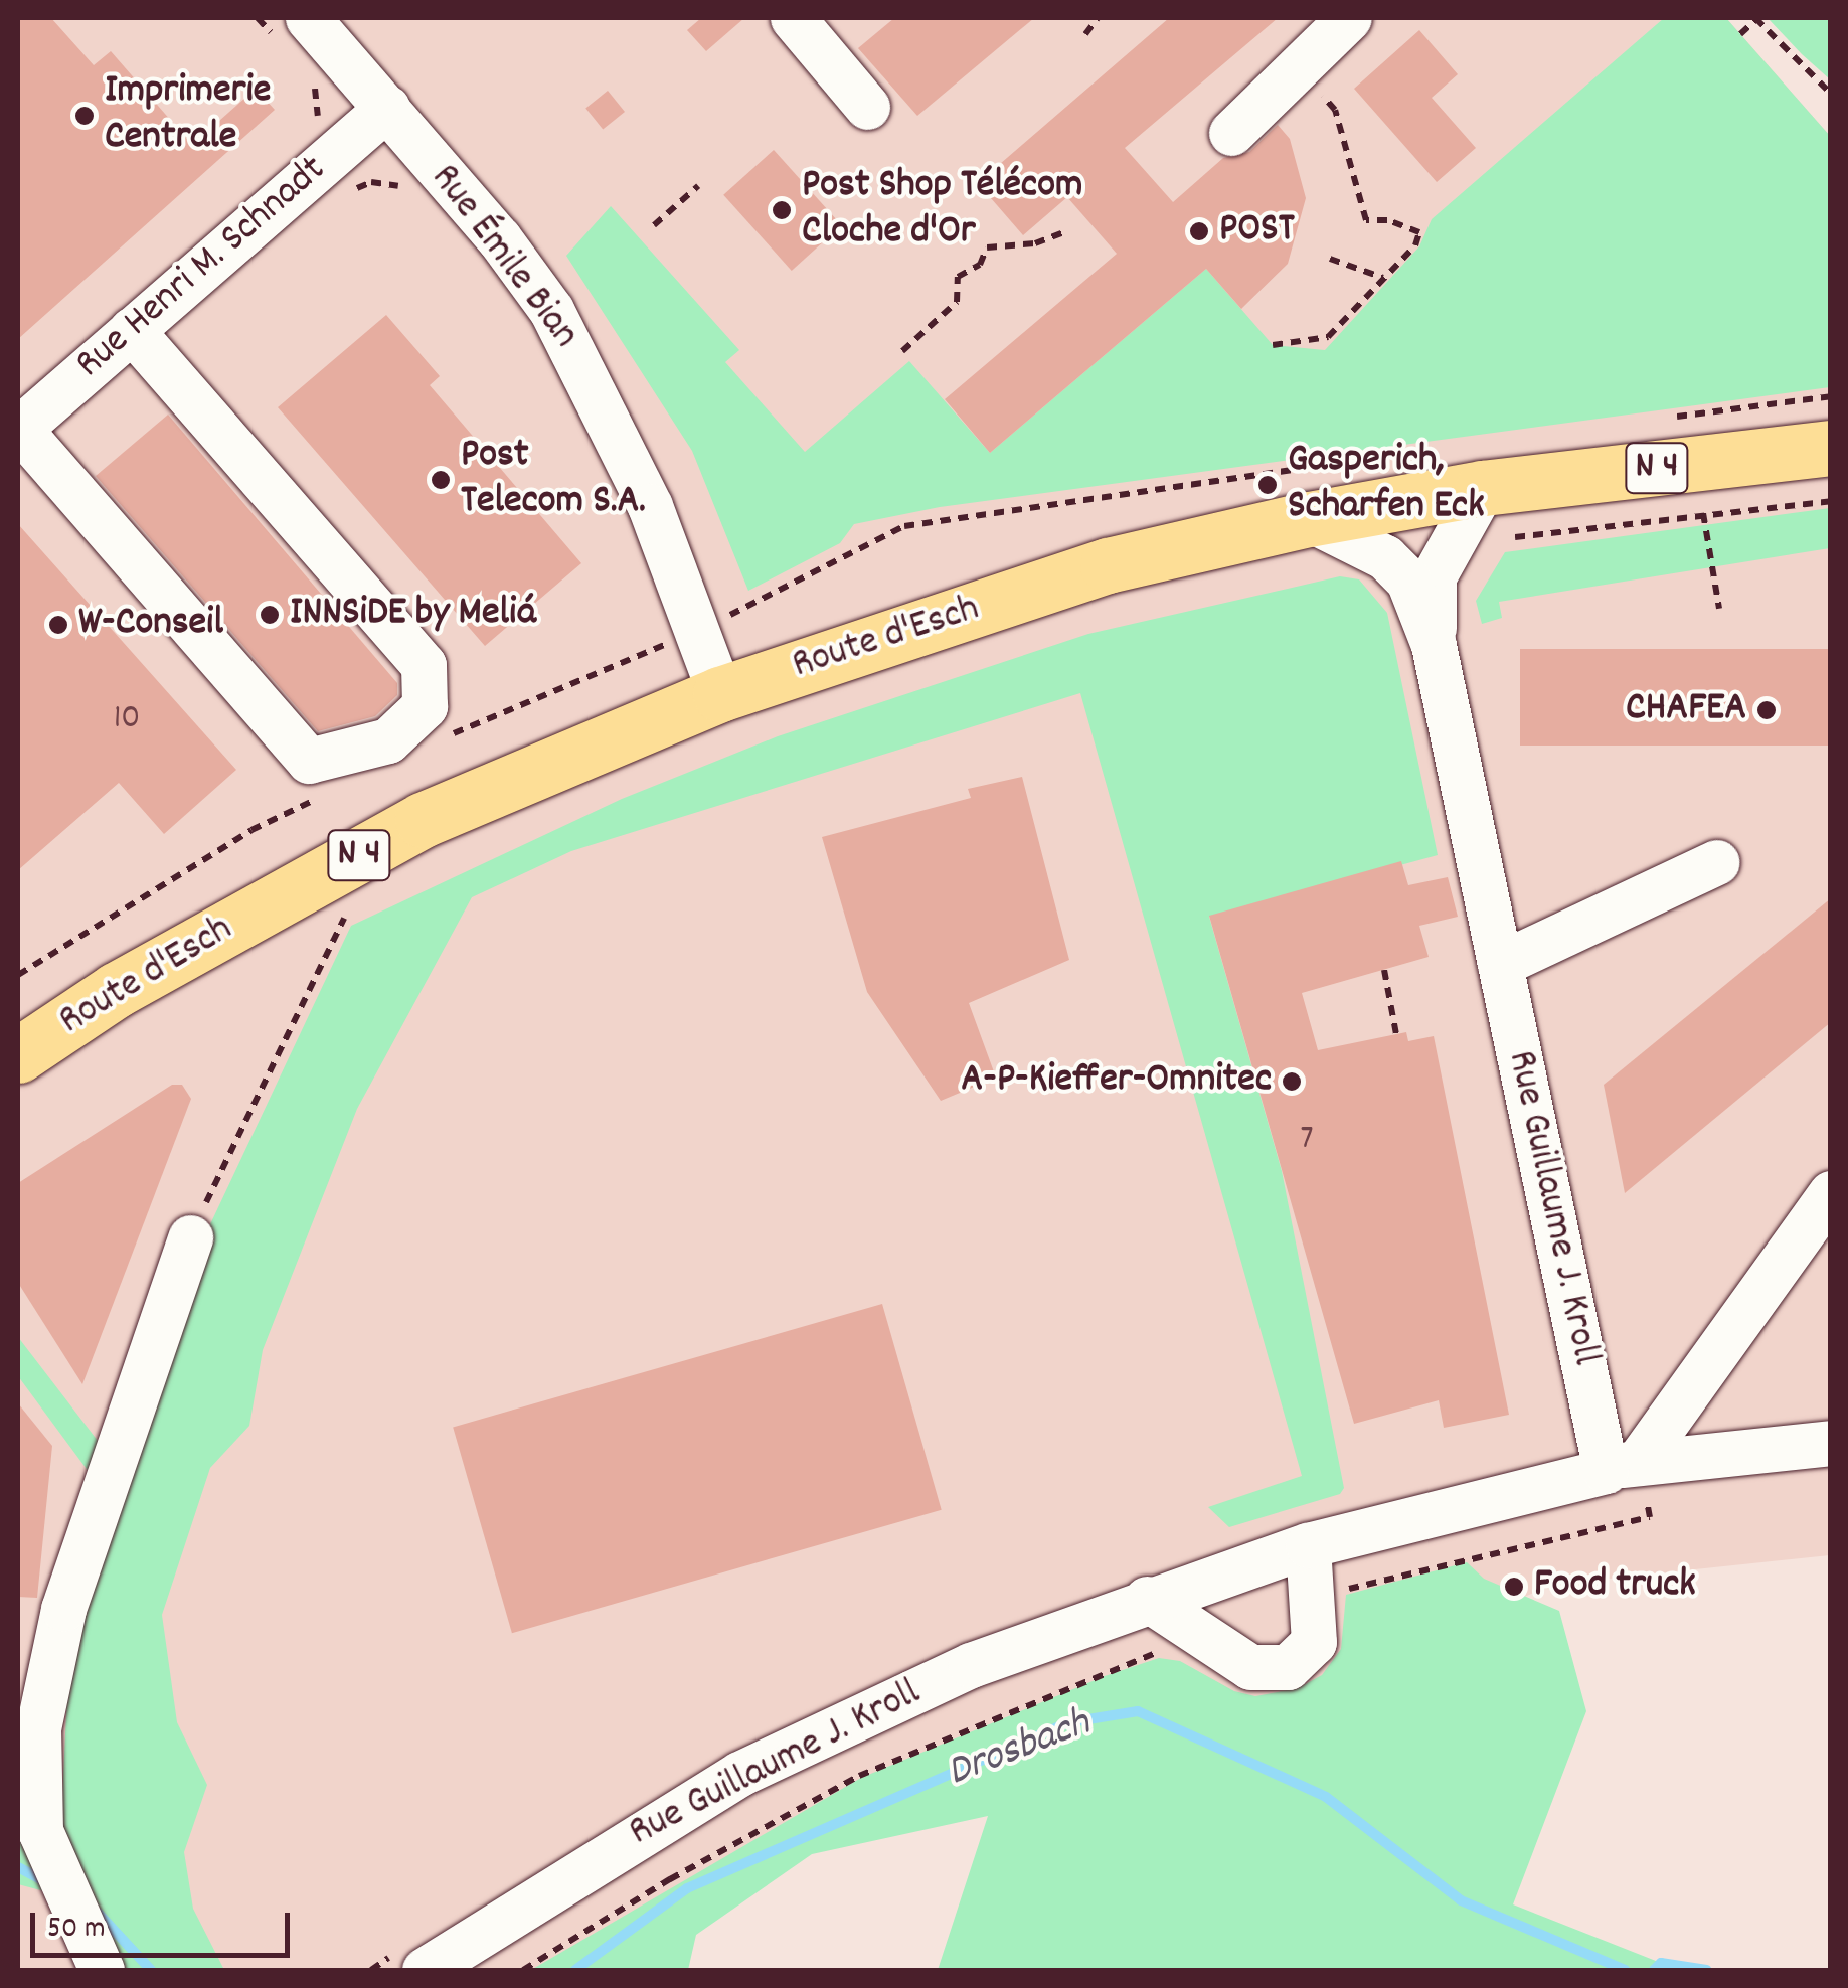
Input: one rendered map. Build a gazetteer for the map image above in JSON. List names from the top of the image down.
{
  "streets": {
    "main road": ["N 4", "Route d'Esch"],
    "street": ["Rue Émile Bian", "Rue Henri M. Schnadt", "Rue Guillaume J. Kroll"]
  },
  "crossings": [
    ["Rue Émile Bian", "Rue Henri M. Schnadt"],
    ["Rue Émile Bian", "Route d'Esch"],
    ["Route d'Esch", "Rue Guillaume J. Kroll"]
  ],
  "water": ["Drosbach"],
  "places": [
    "Imprimerie Centrale",
    "Post Shop Télécom Cloche d'Or",
    "POST",
    "Post Telecom S.A.",
    "Gasperich, Scharfen Eck",
    "INNSiDE by Meliá",
    "W-Conseil",
    "CHAFEA",
    "A-P-Kieffer-Omnitec",
    "Food truck"
  ],
  "house_numbers": ["10", "7"],
  "scale_bar": "50 m"
}
